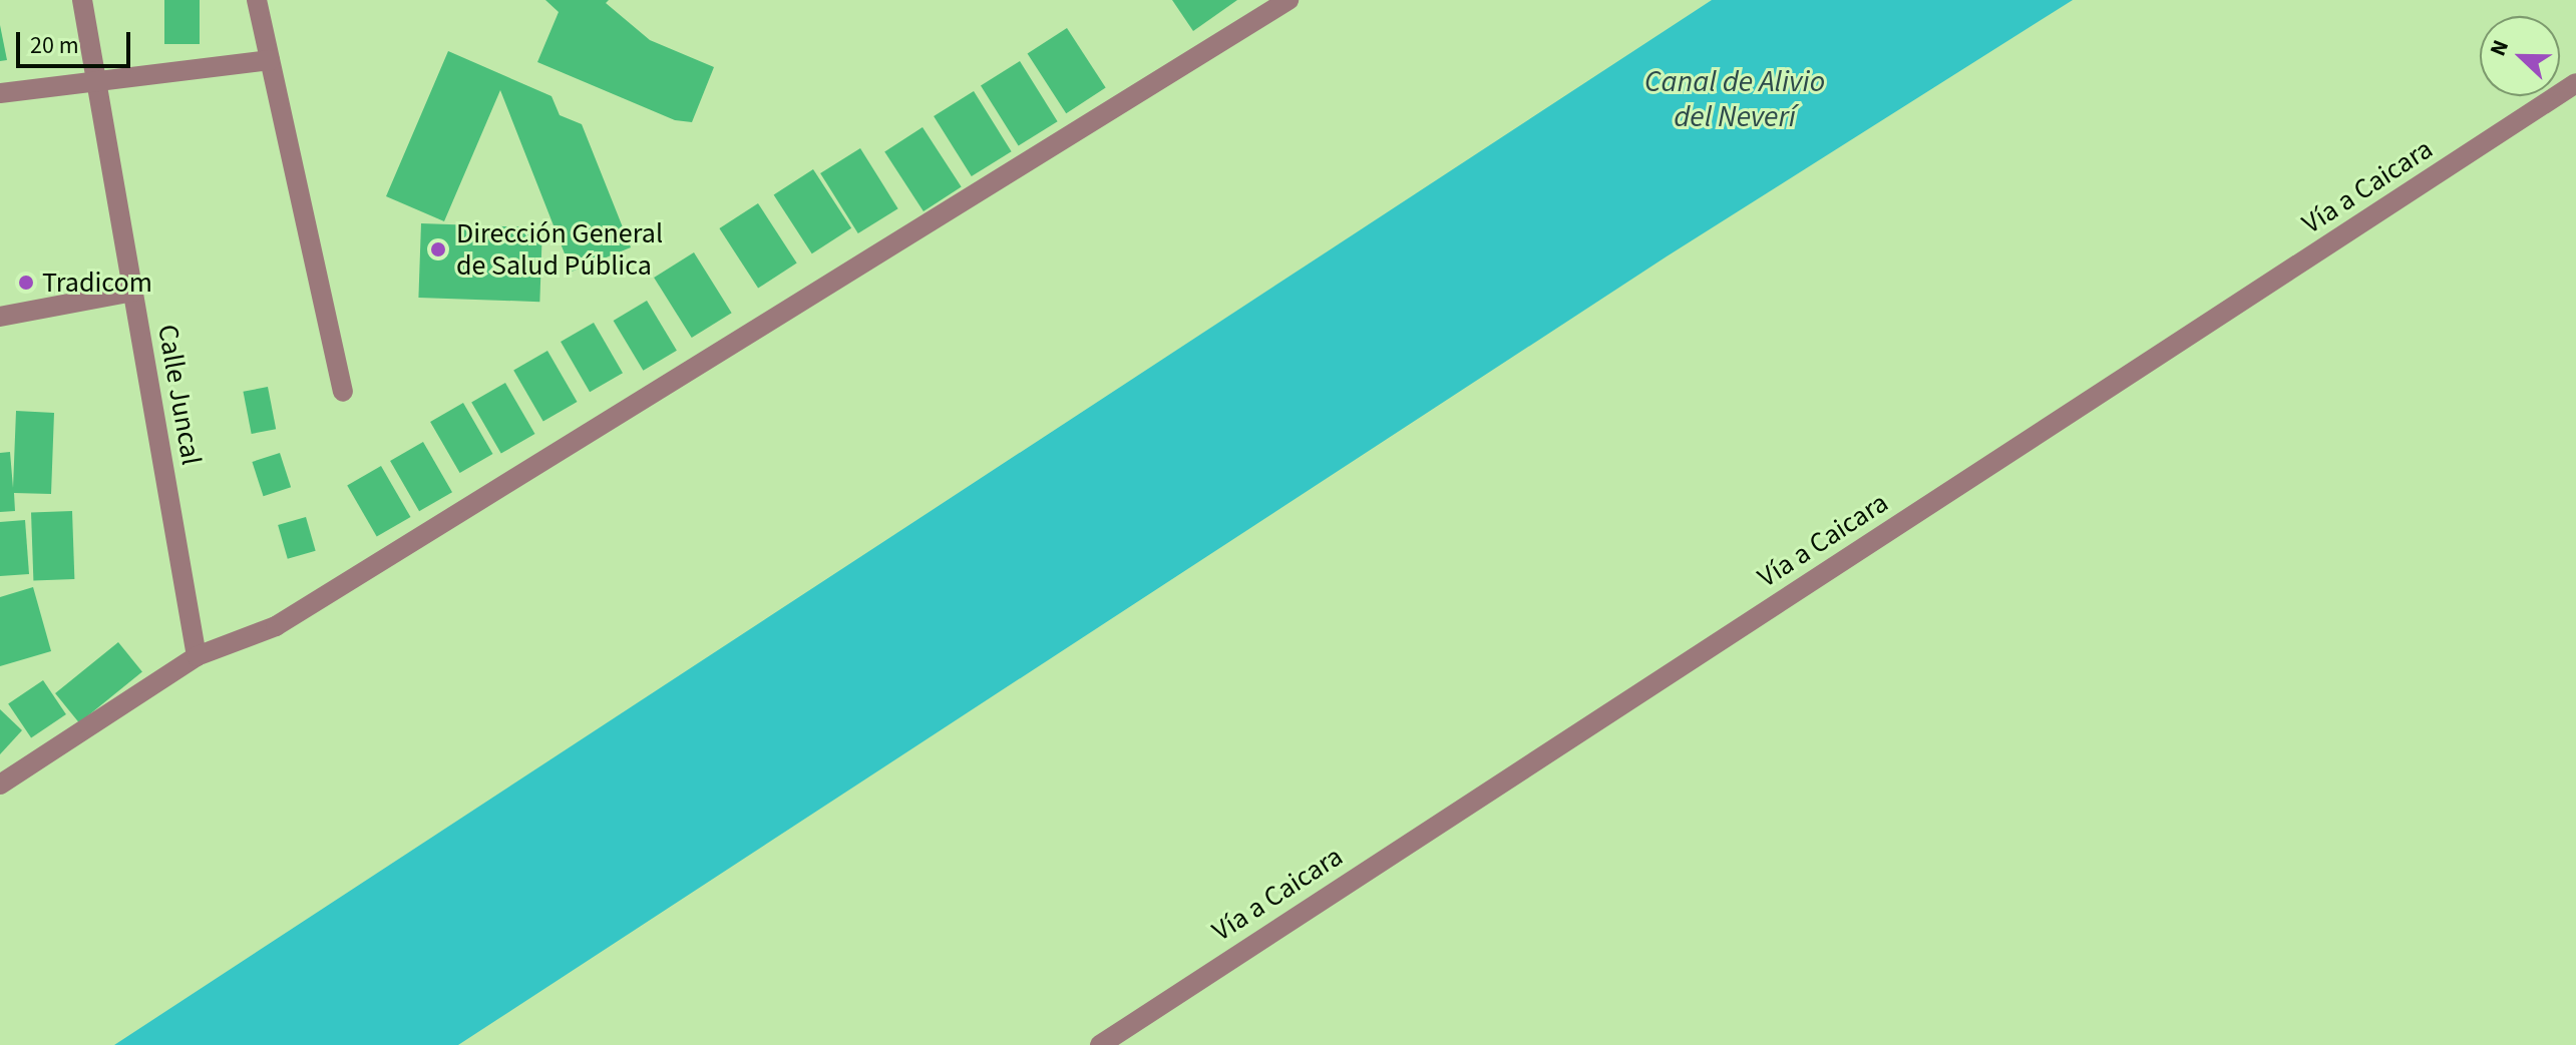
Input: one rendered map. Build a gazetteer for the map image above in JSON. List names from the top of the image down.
{
  "streets": {
    "street": ["Vía a Caicara", "Calle Juncal"]
  },
  "water": ["Canal de Alivio del Neverí"],
  "places": ["Dirección General de Salud Pública", "Tradicom"],
  "scale_bar": "20 m",
  "north": "left"
}
